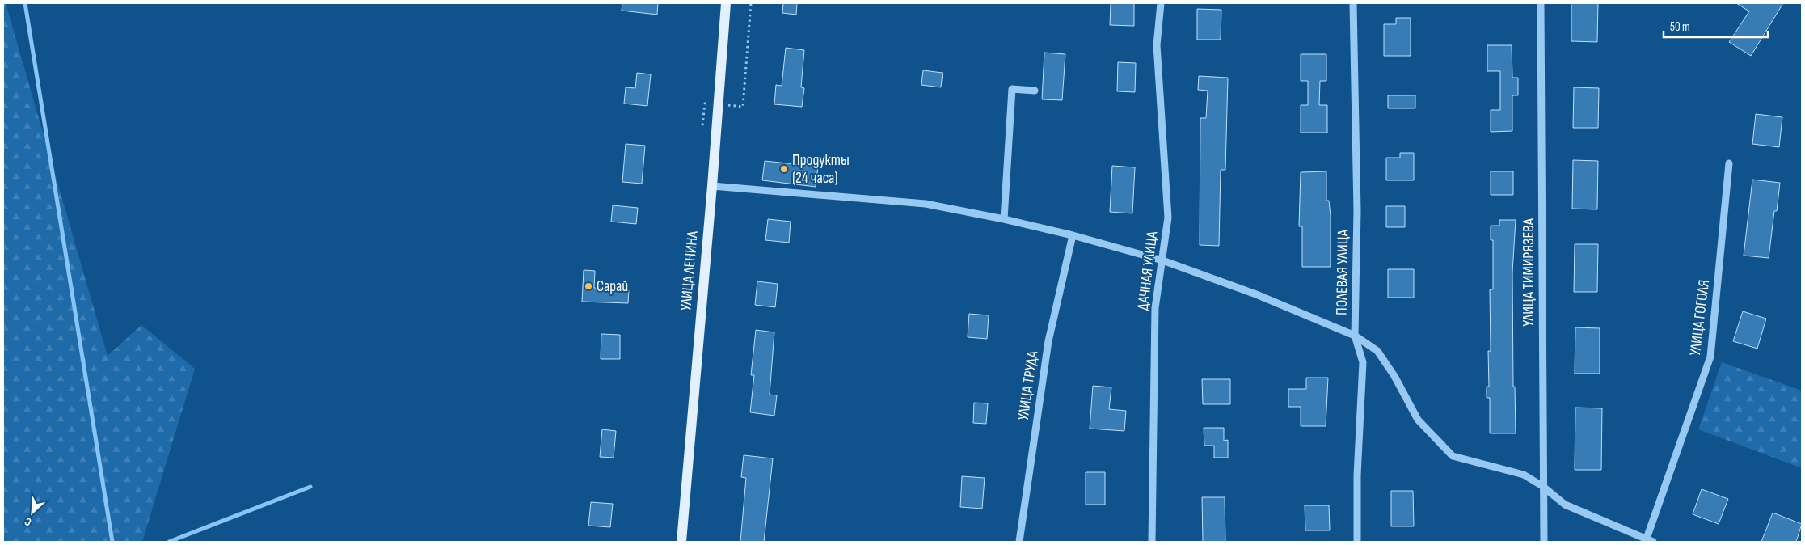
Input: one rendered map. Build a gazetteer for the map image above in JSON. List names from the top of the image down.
{
  "streets": {
    "main road": ["УЛИЦА ЛЕНИНА"],
    "street": [
      "ДАЧНАЯ УЛИЦА",
      "ПОЛЕВАЯ УЛИЦА",
      "УЛИЦА ТИМИРЯЗЕВА",
      "УЛИЦА ГОГОЛЯ",
      "УЛИЦА ТРУДА"
    ]
  },
  "places": ["Продукты (24 часа)", "Сарай"],
  "scale_bar": "50 m",
  "north": "bottom left"
}
